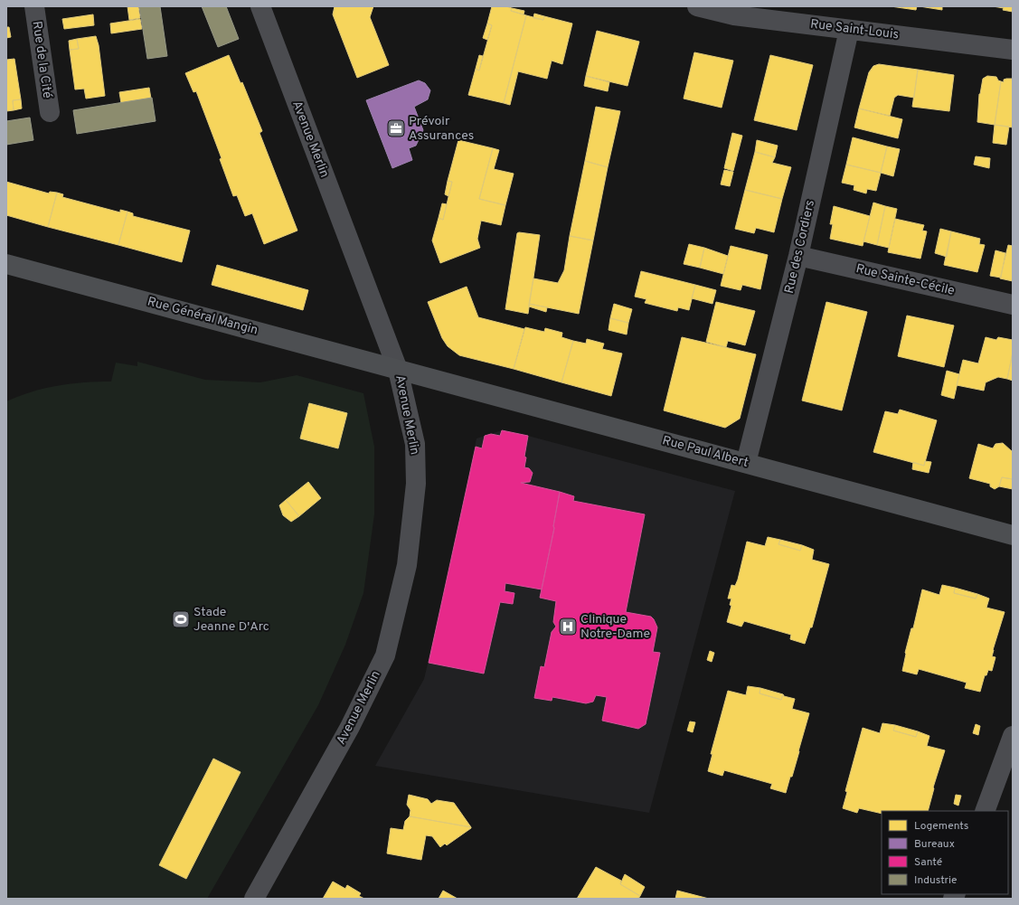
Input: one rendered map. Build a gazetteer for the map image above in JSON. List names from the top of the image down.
{
  "streets": {
    "main road": ["Rue Général Mangin", "Rue Paul Albert"],
    "street": [
      "Rue Saint-Louis",
      "Rue de la Cité",
      "Avenue Merlin",
      "Rue des Cordiers",
      "Rue Sainte-Cécile"
    ]
  },
  "crossings": [
    ["Rue Saint-Louis", "Rue des Cordiers"],
    ["Avenue Merlin", "Rue Général Mangin"],
    ["Avenue Merlin", "Rue Paul Albert"],
    ["Rue des Cordiers", "Rue Sainte-Cécile"],
    ["Rue des Cordiers", "Rue Paul Albert"],
    ["Rue Général Mangin", "Rue Paul Albert"]
  ],
  "places": {
    "office": ["Prévoir Assurances"],
    "sports": ["Stade Jeanne D'Arc"],
    "hospital": ["Clinique Notre-Dame"]
  },
  "legend": [
    "Logements",
    "Bureaux",
    "Santé",
    "Industrie"
  ]
}
